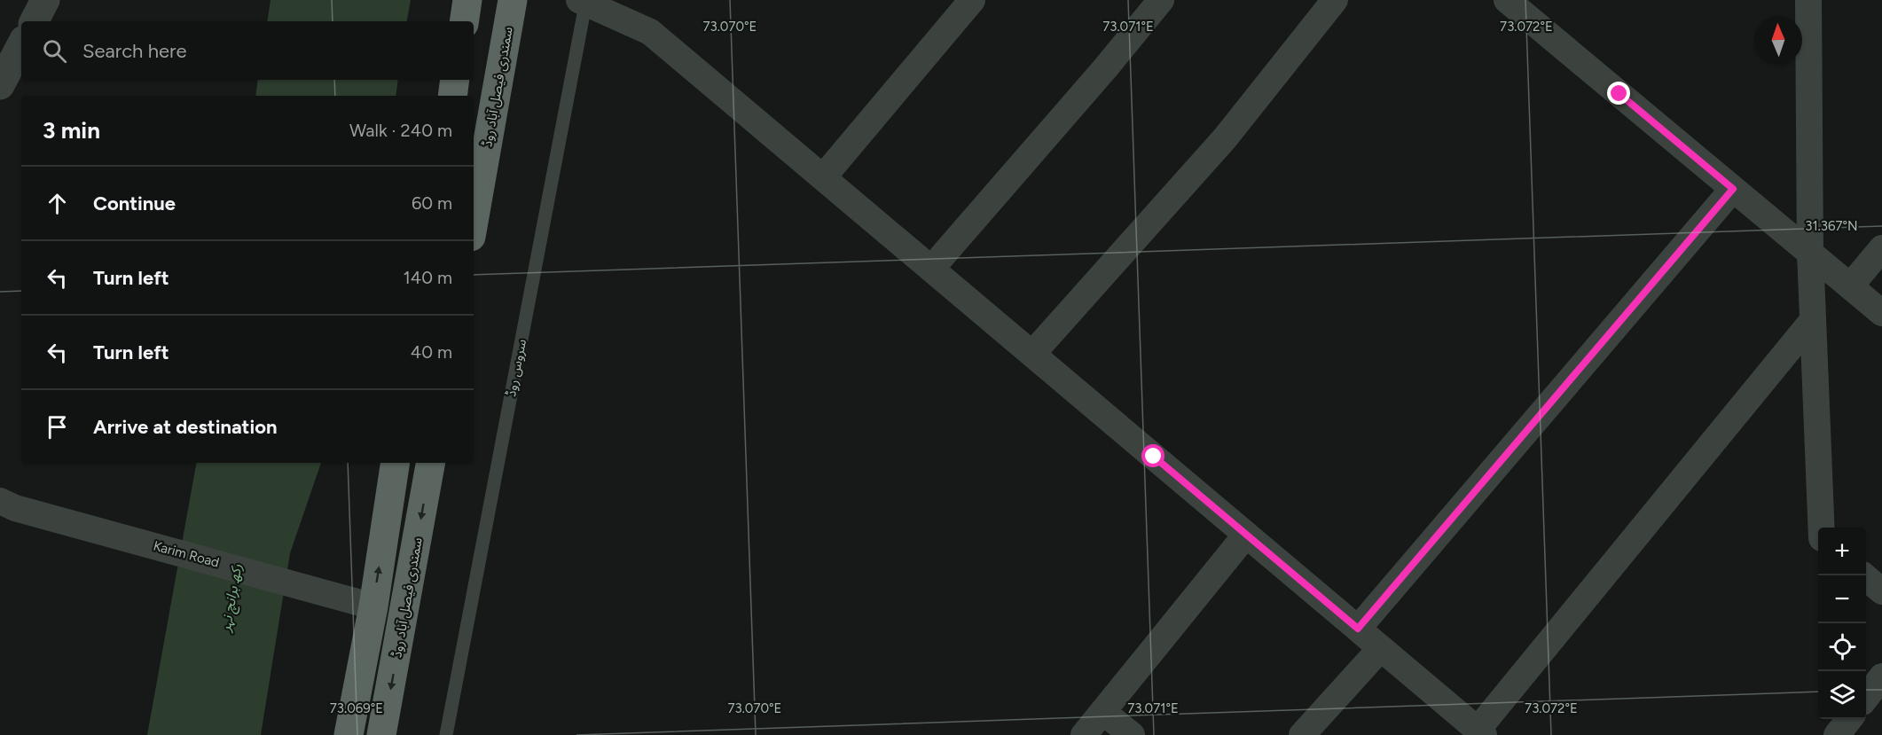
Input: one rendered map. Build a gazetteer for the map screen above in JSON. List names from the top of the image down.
{
  "streets": {
    "highway": ["سمندری فیصل آباد روڈ"],
    "street": ["Karim Road"],
    "lane": ["سروس روڈ"]
  },
  "water": ["رکھ برانچ نہر"],
  "north": "top",
  "page": {
    "search": "Search here",
    "heading": ["3 min", "Walk · 240 m"],
    "list": [
      ["Continue", "60 m"],
      ["Turn left", "140 m"],
      ["Turn left", "40 m"],
      "Arrive at destination"
    ],
    "map_buttons": ["+", "−"]
  },
  "coordinates": [
    "73.070°E",
    "73.071°E",
    "73.072°E",
    "31.367°N",
    "73.069°E"
  ]
}
